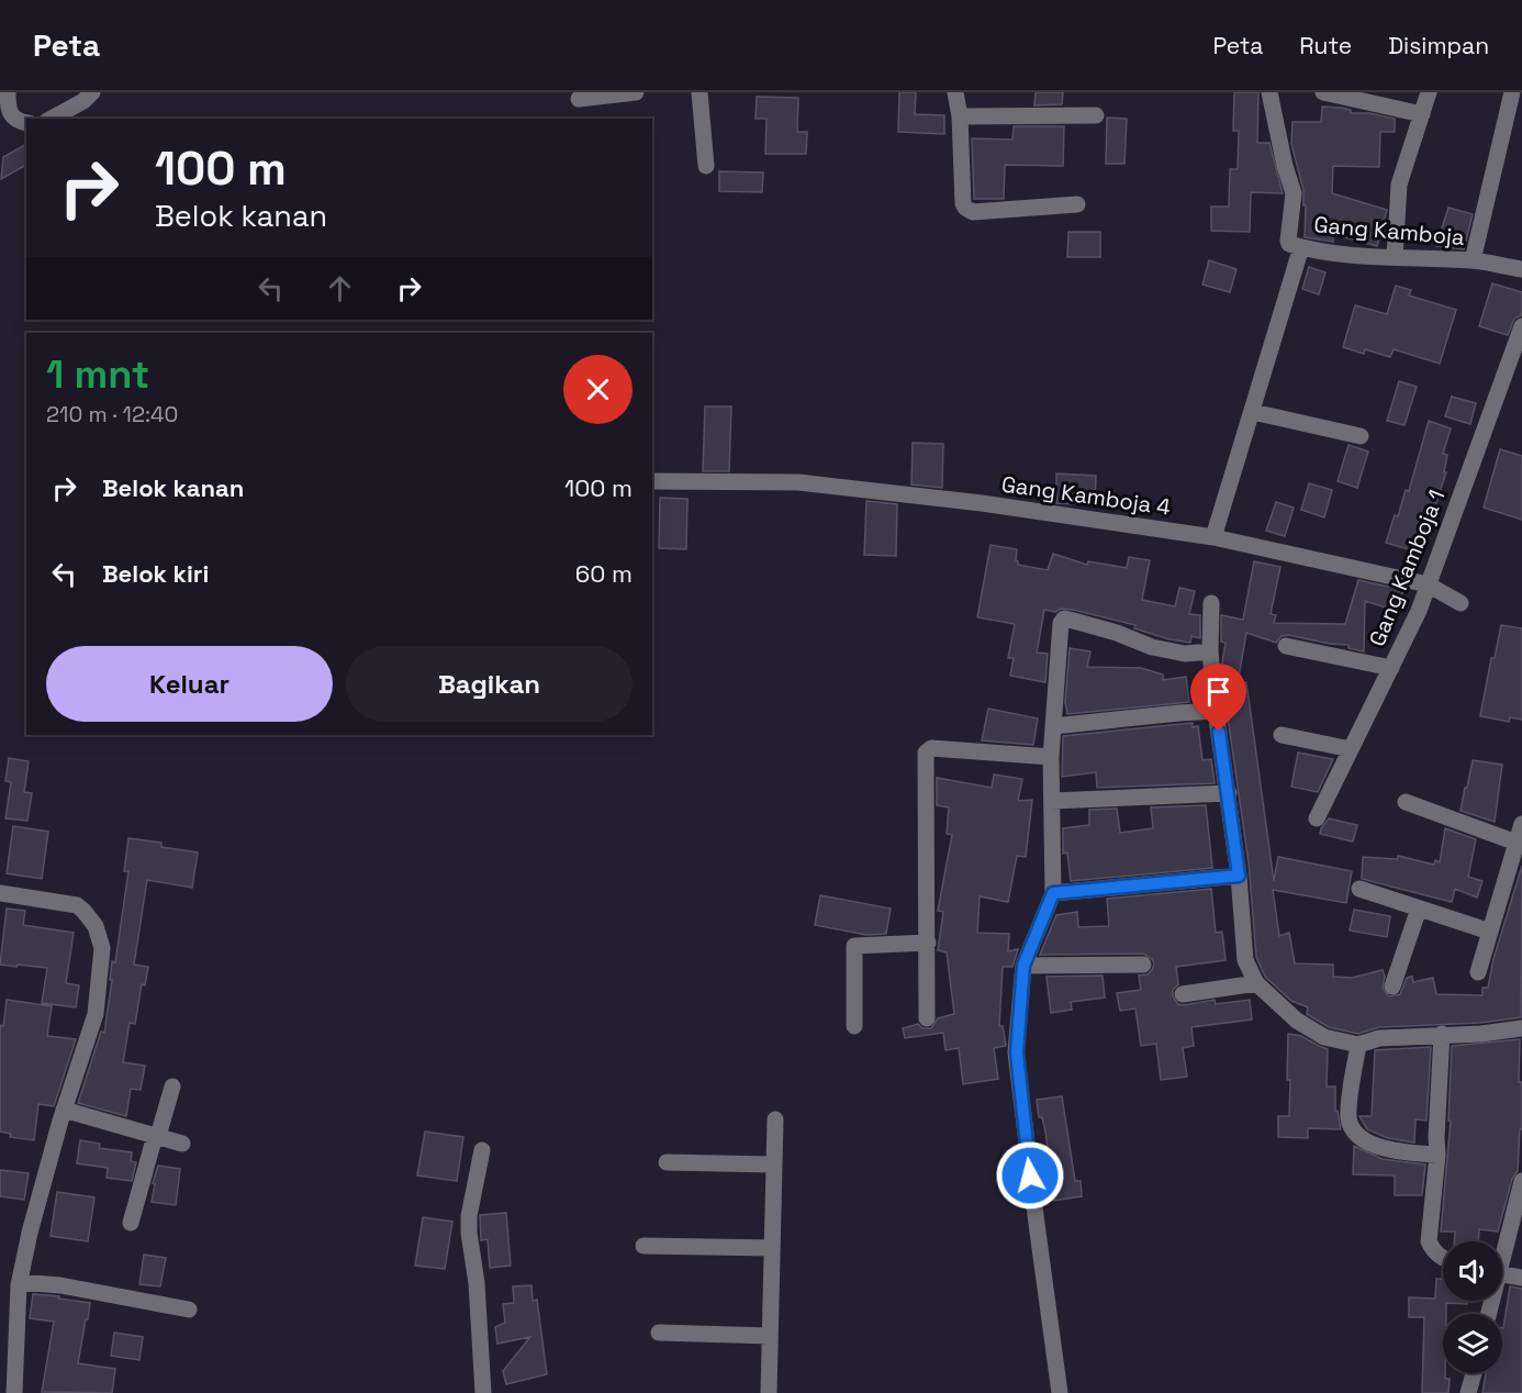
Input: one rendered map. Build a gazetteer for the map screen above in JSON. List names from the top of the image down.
{
  "streets": {
    "street": ["Gang Kamboja", "Gang Kamboja 4", "Gang Kamboja 1"]
  },
  "crossings": [
    ["Gang Kamboja 4", "Gang Kamboja 1"]
  ],
  "page": {
    "header": "Peta",
    "nav": ["Peta", "Rute", "Disimpan"],
    "turn": ["100 m", "Belok kanan"],
    "heading": ["1 mnt", "210 m · 12:40"],
    "list": [
      {
        "name": "Belok kanan",
        "value": "100 m"
      },
      {
        "name": "Belok kiri",
        "value": "60 m"
      }
    ],
    "buttons": ["Keluar", "Bagikan"]
  }
}
